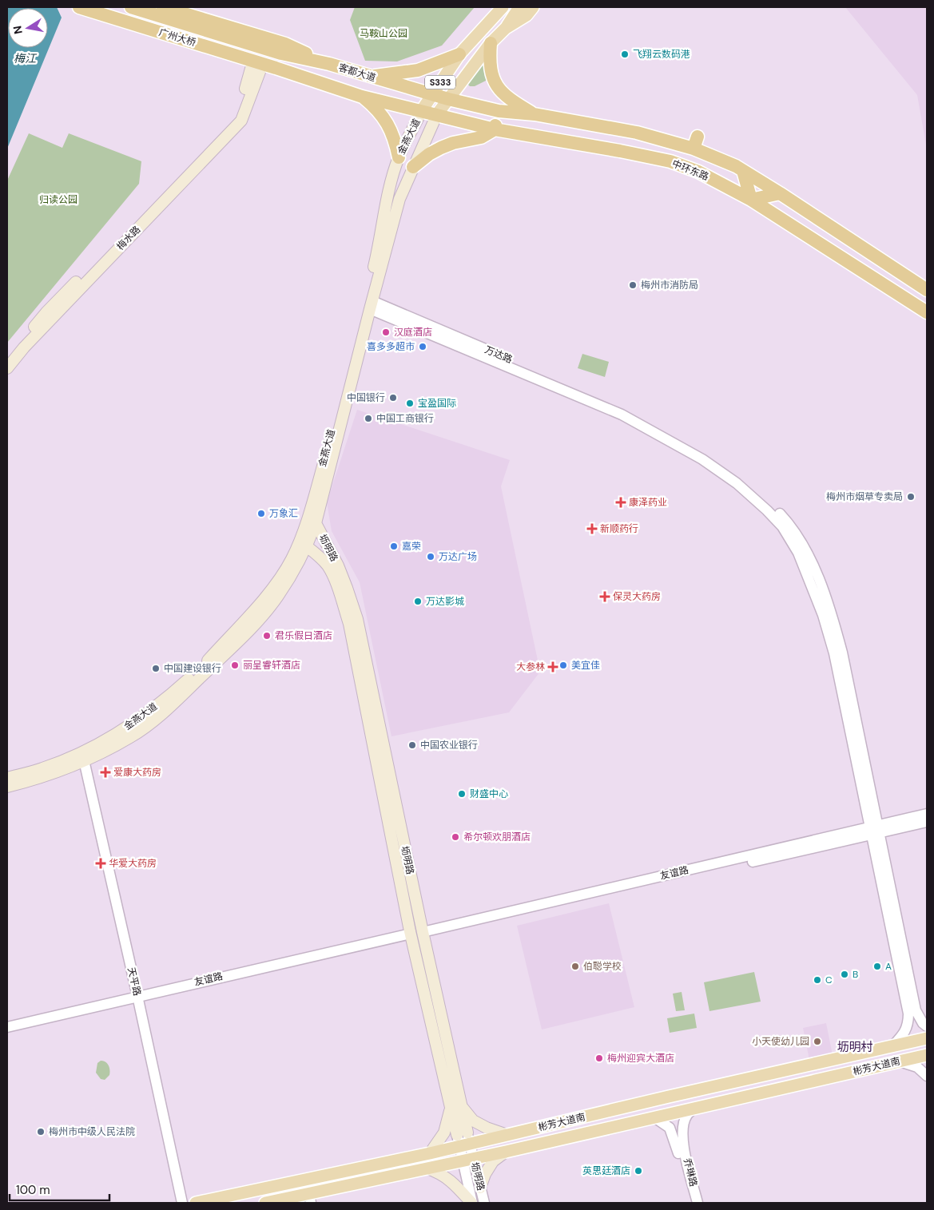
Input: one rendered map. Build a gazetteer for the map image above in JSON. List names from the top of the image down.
{
  "streets": {
    "highway": ["广州大桥", "客都大道", "中环东路"],
    "main road": [
      "S333",
      "金燕大道",
      "梅水路",
      "坜明路",
      "彬芳大道南"
    ],
    "street": [
      "万达路",
      "友谊路",
      "天平路",
      "乔琳路"
    ]
  },
  "crossings": [
    ["广州大桥", "客都大道"],
    ["客都大道", "金燕大道"],
    ["客都大道", "中环东路"],
    ["金燕大道", "中环东路"],
    ["金燕大道", "万达路"],
    ["金燕大道", "坜明路"],
    ["金燕大道", "天平路"],
    ["万达路", "友谊路"],
    ["坜明路", "友谊路"],
    ["坜明路", "彬芳大道南"],
    ["友谊路", "天平路"]
  ],
  "districts": ["坜明村"],
  "water": ["梅江"],
  "parks": ["马鞍山公园", "归读公园"],
  "places": {
    "other": [
      "飞翔云数码港",
      "梅州市消防局",
      "汉庭酒店",
      "喜多多超市",
      "中国银行",
      "宝盈国际",
      "中国工商银行",
      "梅州市烟草专卖局",
      "万象汇",
      "嘉荣",
      "万达广场",
      "万达影城",
      "君乐假日酒店",
      "丽呈睿轩酒店",
      "美宜佳",
      "中国建设银行",
      "中国农业银行",
      "财盛中心",
      "希尔顿欢朋酒店",
      "伯聪学校",
      "A",
      "B",
      "C",
      "小天使幼儿园",
      "梅州迎宾大酒店",
      "梅州市中级人民法院",
      "英思廷酒店"
    ],
    "health": [
      "康泽药业",
      "新顺药行",
      "保灵大药房",
      "大参林",
      "爱康大药房",
      "华爱大药房"
    ]
  },
  "scale_bar": "100 m",
  "north": "left"
}
